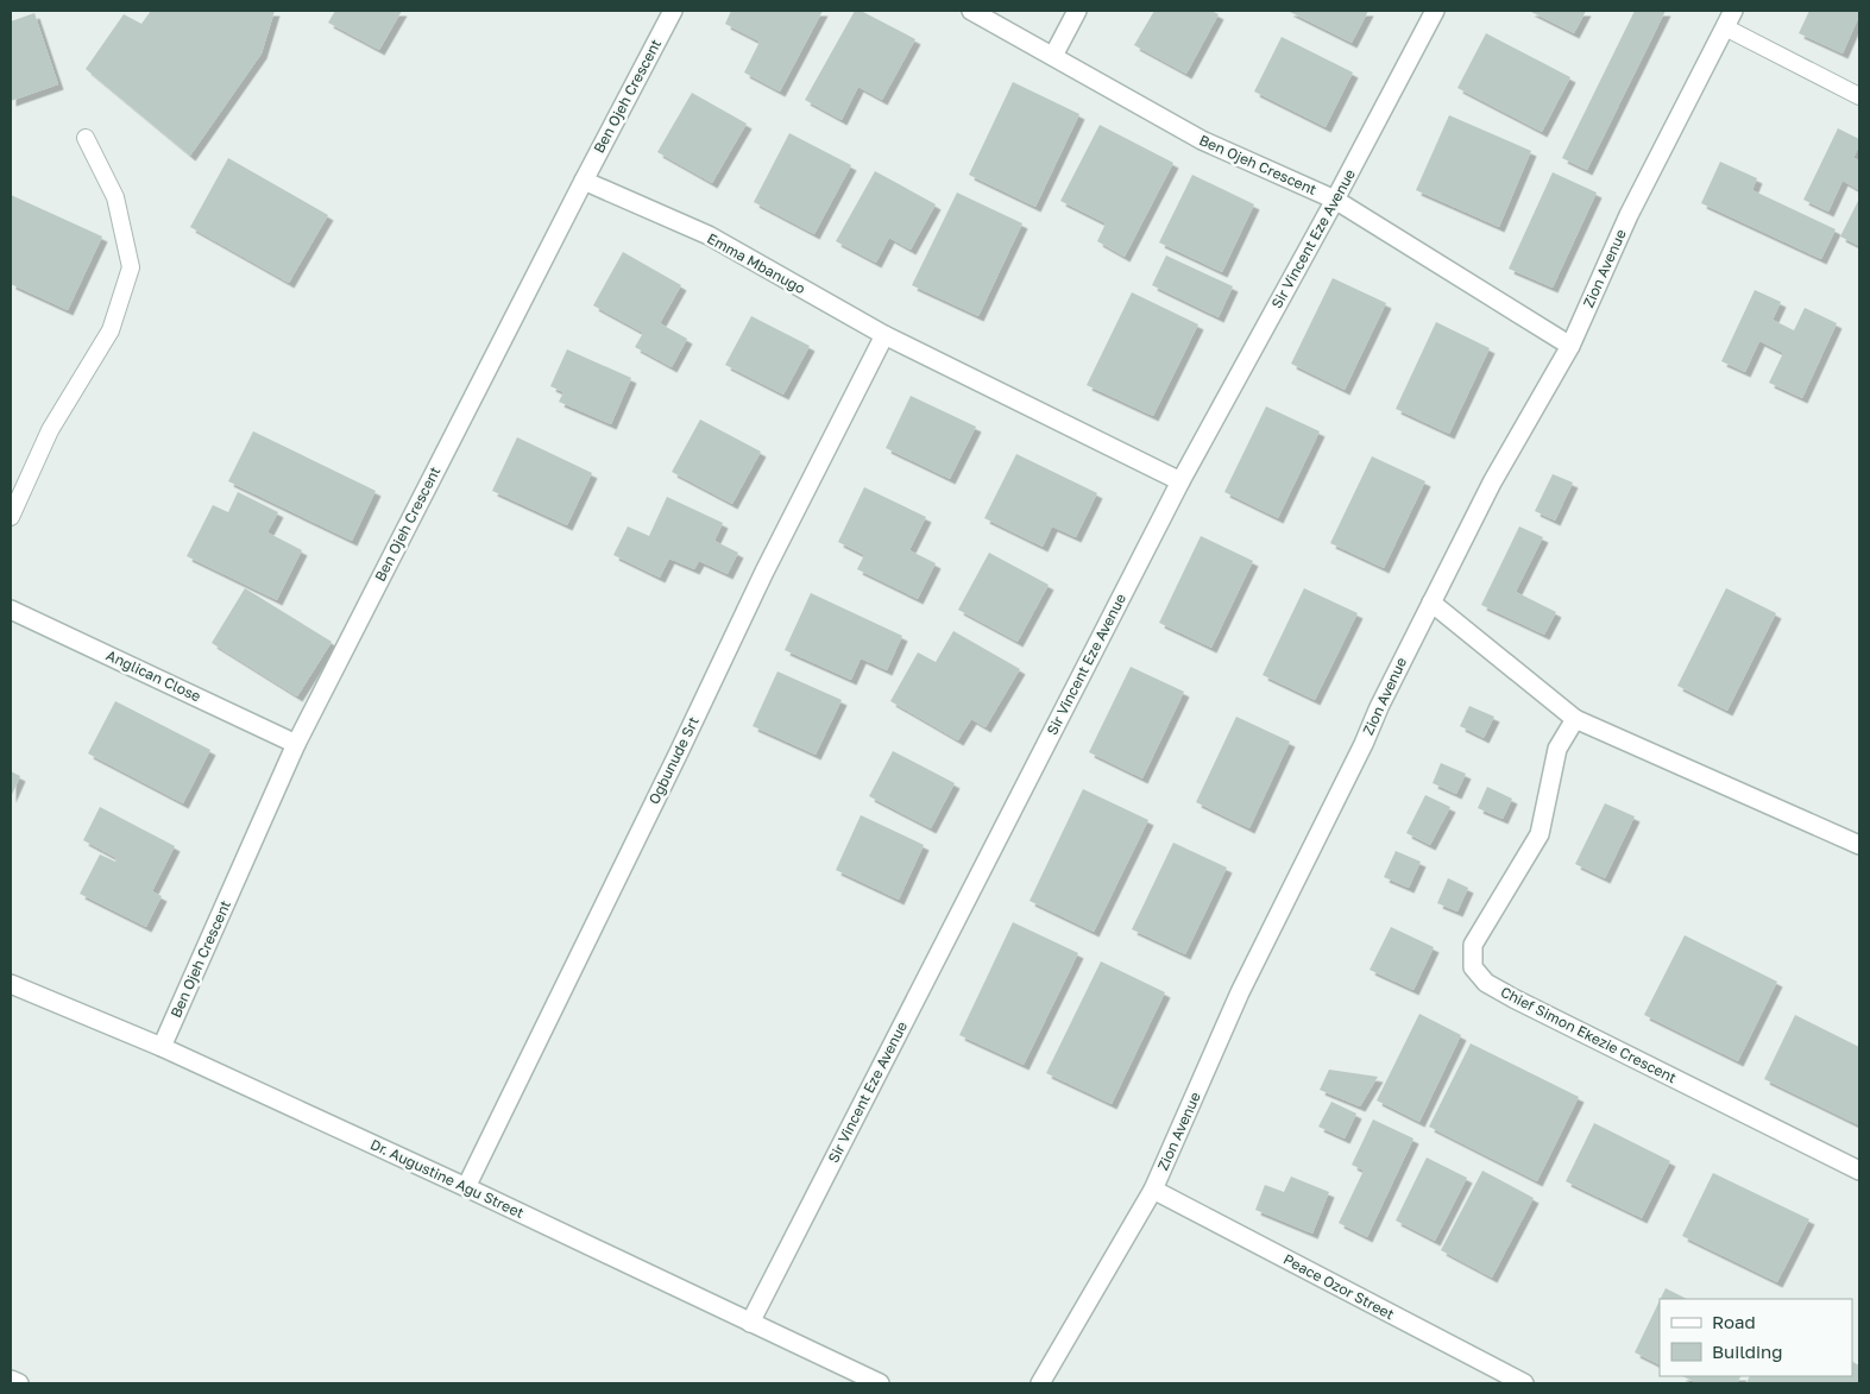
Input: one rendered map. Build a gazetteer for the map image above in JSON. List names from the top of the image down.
{
  "streets": {
    "street": [
      "Ben Ojeh Crescent",
      "Sir Vincent Eze Avenue",
      "Emma Mbanugo",
      "Zion Avenue",
      "Anglican Close",
      "Ogbunude Srt",
      "Chief Simon Ekezie Crescent",
      "Dr. Augustine Agu Street",
      "Peace Ozor Street"
    ]
  },
  "crossings": [
    ["Ben Ojeh Crescent", "Sir Vincent Eze Avenue"],
    ["Ben Ojeh Crescent", "Emma Mbanugo"],
    ["Ben Ojeh Crescent", "Zion Avenue"],
    ["Ben Ojeh Crescent", "Anglican Close"],
    ["Ben Ojeh Crescent", "Dr. Augustine Agu Street"],
    ["Sir Vincent Eze Avenue", "Emma Mbanugo"],
    ["Sir Vincent Eze Avenue", "Dr. Augustine Agu Street"],
    ["Emma Mbanugo", "Ogbunude Srt"],
    ["Zion Avenue", "Peace Ozor Street"],
    ["Ogbunude Srt", "Dr. Augustine Agu Street"]
  ],
  "legend": ["Road", "Building"]
}
